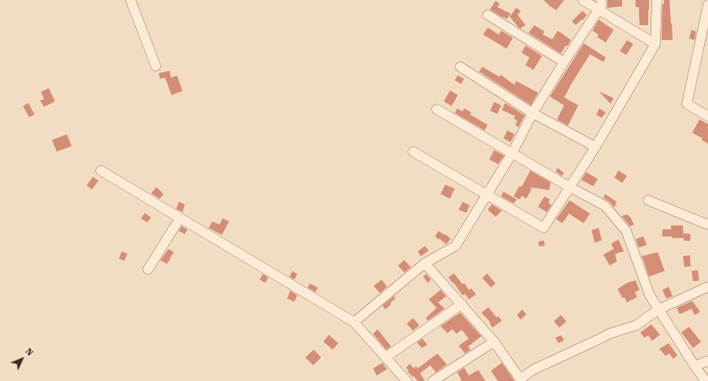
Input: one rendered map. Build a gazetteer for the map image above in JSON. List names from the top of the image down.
{
  "north": "top right"
}
